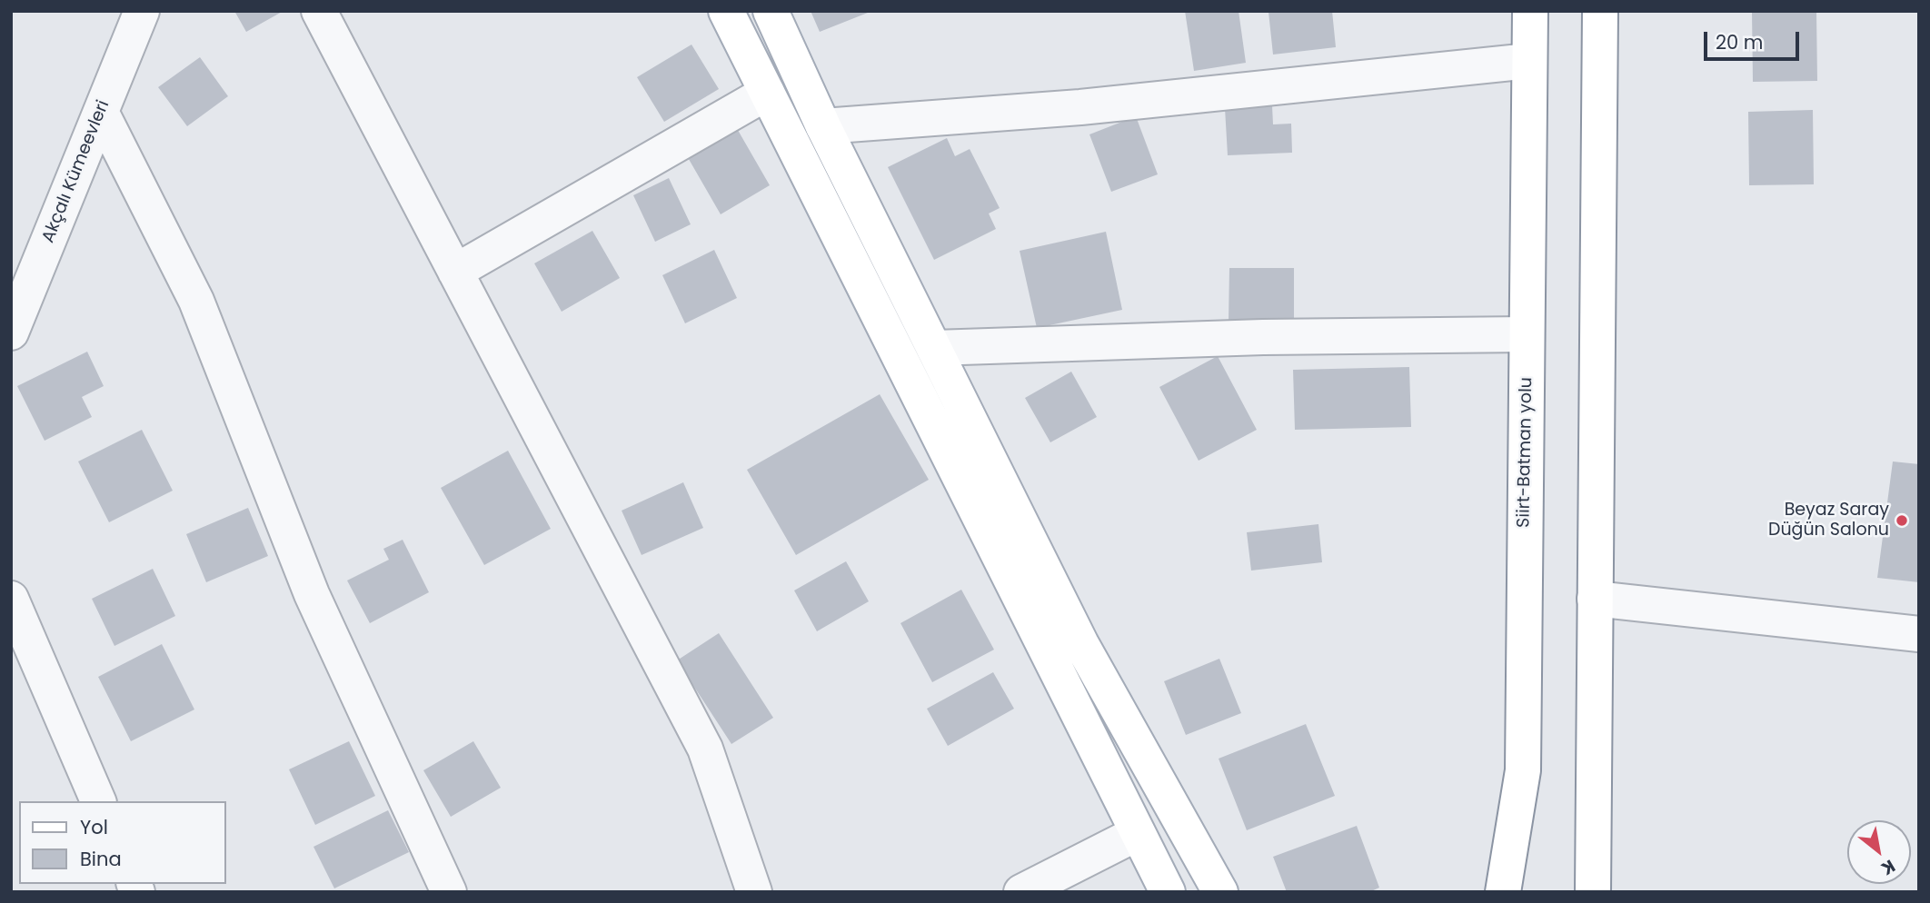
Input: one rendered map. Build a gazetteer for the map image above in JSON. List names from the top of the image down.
{
  "streets": {
    "main road": ["Siirt-Batman yolu"],
    "street": ["Akçalı Kümeevleri"]
  },
  "places": ["Beyaz Saray Düğün Salonu"],
  "legend": ["Yol", "Bina"],
  "scale_bar": "20 m",
  "north": "bottom right"
}
